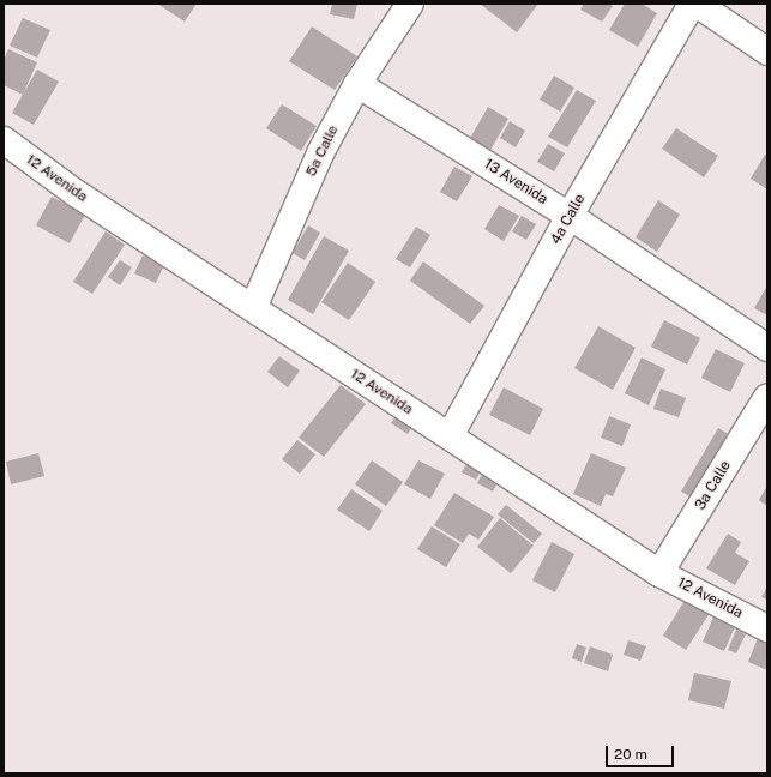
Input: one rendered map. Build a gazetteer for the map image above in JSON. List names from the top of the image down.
{
  "streets": {
    "street": [
      "5a Calle",
      "12 Avenida",
      "13 Avenida",
      "4a Calle",
      "3a Calle"
    ]
  },
  "crossings": [
    ["5a Calle", "12 Avenida"],
    ["5a Calle", "13 Avenida"],
    ["12 Avenida", "4a Calle"],
    ["12 Avenida", "3a Calle"],
    ["13 Avenida", "4a Calle"]
  ],
  "scale_bar": "20 m"
}
